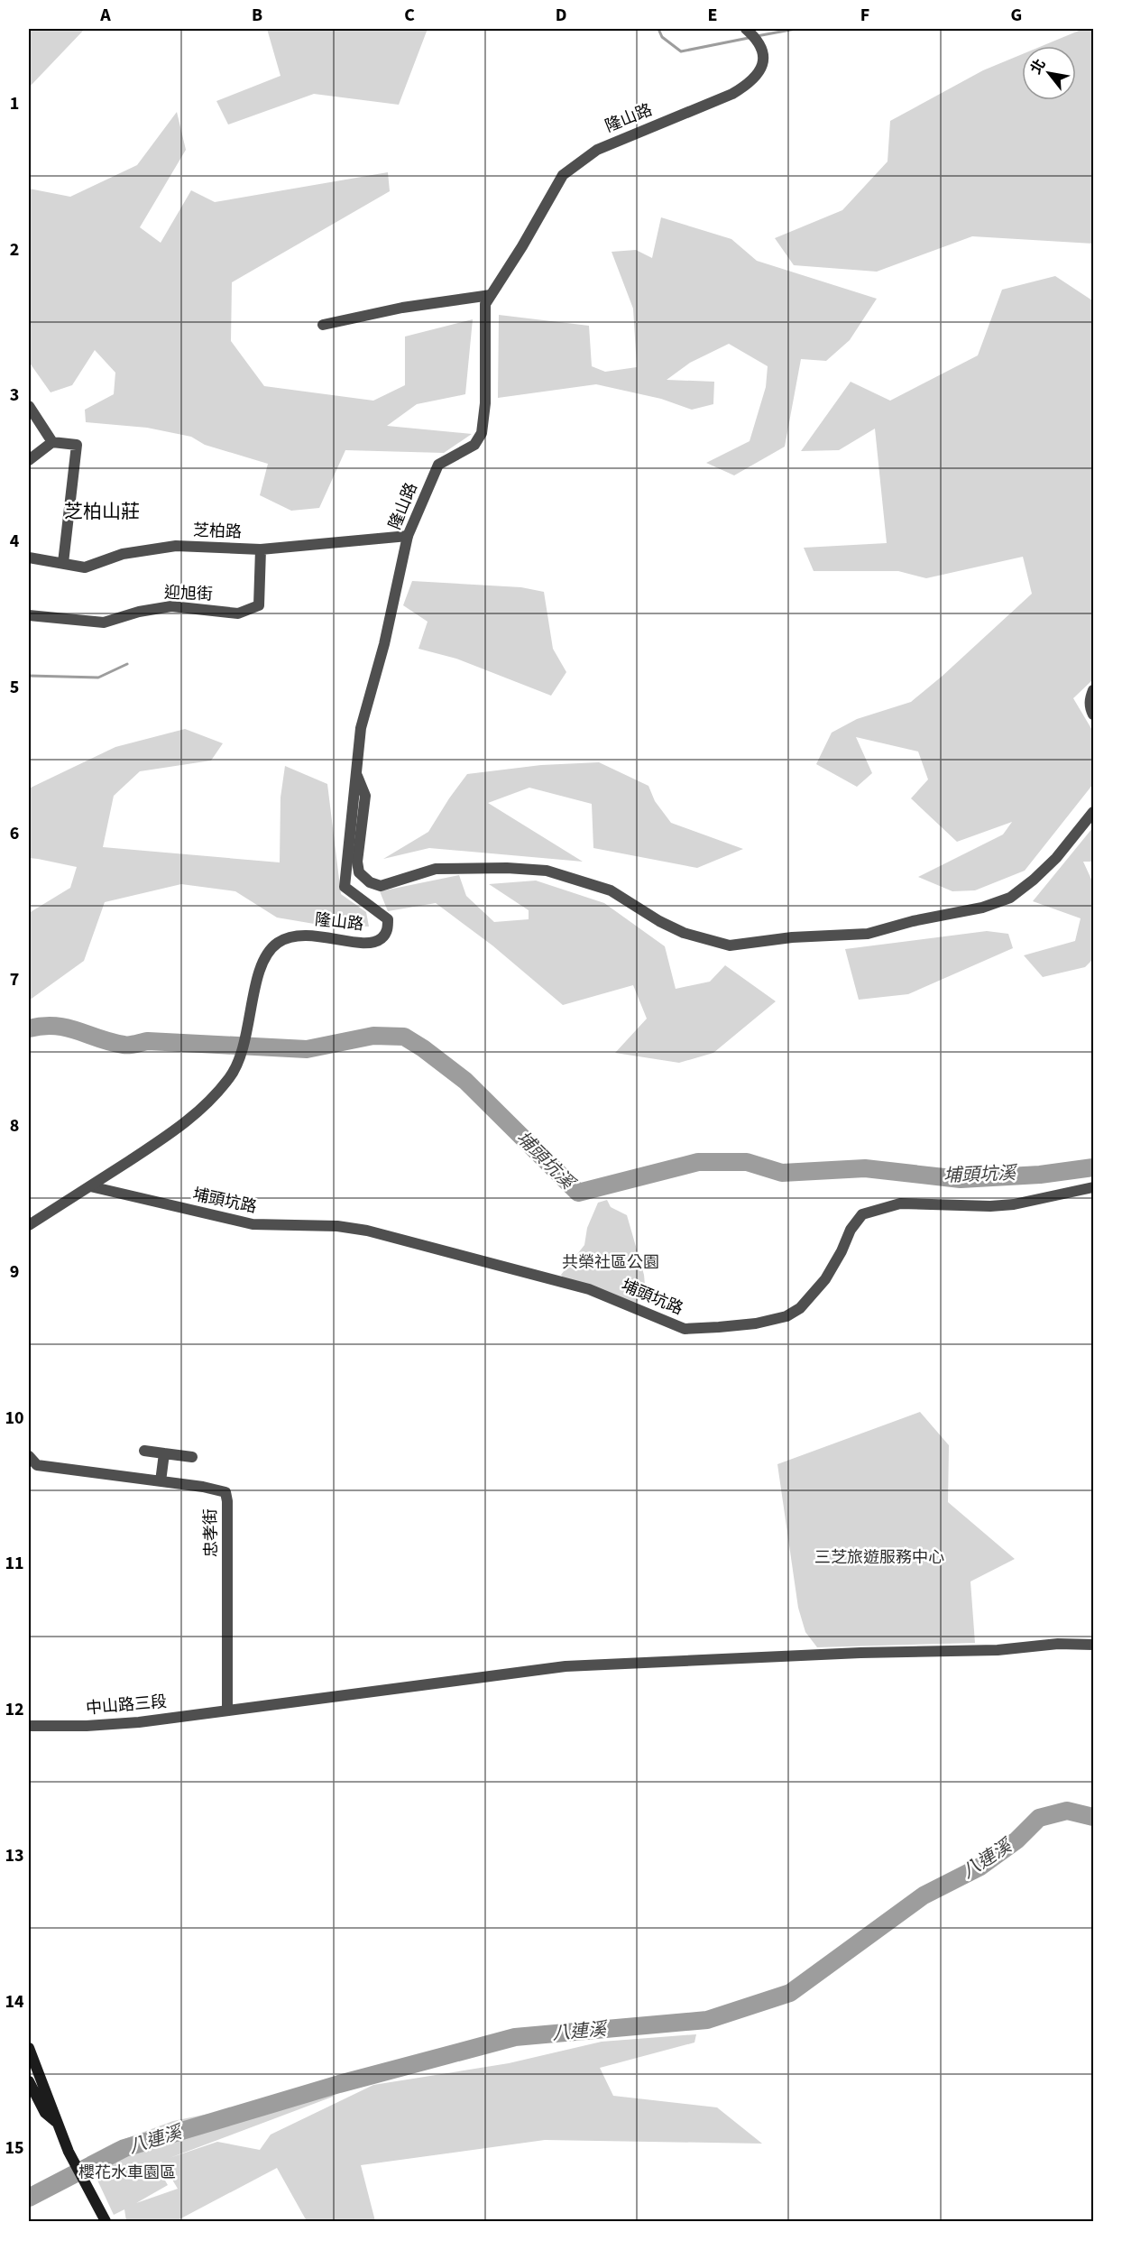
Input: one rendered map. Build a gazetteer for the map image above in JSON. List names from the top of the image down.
{
  "streets": {
    "street": [
      "隆山路",
      "芝柏路",
      "迎旭街",
      "埔頭坑路",
      "忠孝街",
      "中山路三段"
    ]
  },
  "crossings": [
    ["隆山路", "芝柏路"],
    ["隆山路", "埔頭坑路"],
    ["芝柏路", "迎旭街"],
    ["忠孝街", "中山路三段"]
  ],
  "districts": ["芝柏山莊"],
  "water": ["埔頭坑溪", "八連溪"],
  "parks": ["共榮社區公園", "三芝旅遊服務中心", "櫻花水車園區"],
  "north": "top left",
  "grid": {
    "columns": [
      "A",
      "B",
      "C",
      "D",
      "E",
      "F",
      "G"
    ],
    "rows": [
      "1",
      "2",
      "3",
      "4",
      "5",
      "6",
      "7",
      "8",
      "9",
      "10",
      "11",
      "12",
      "13",
      "14",
      "15"
    ]
  }
}
